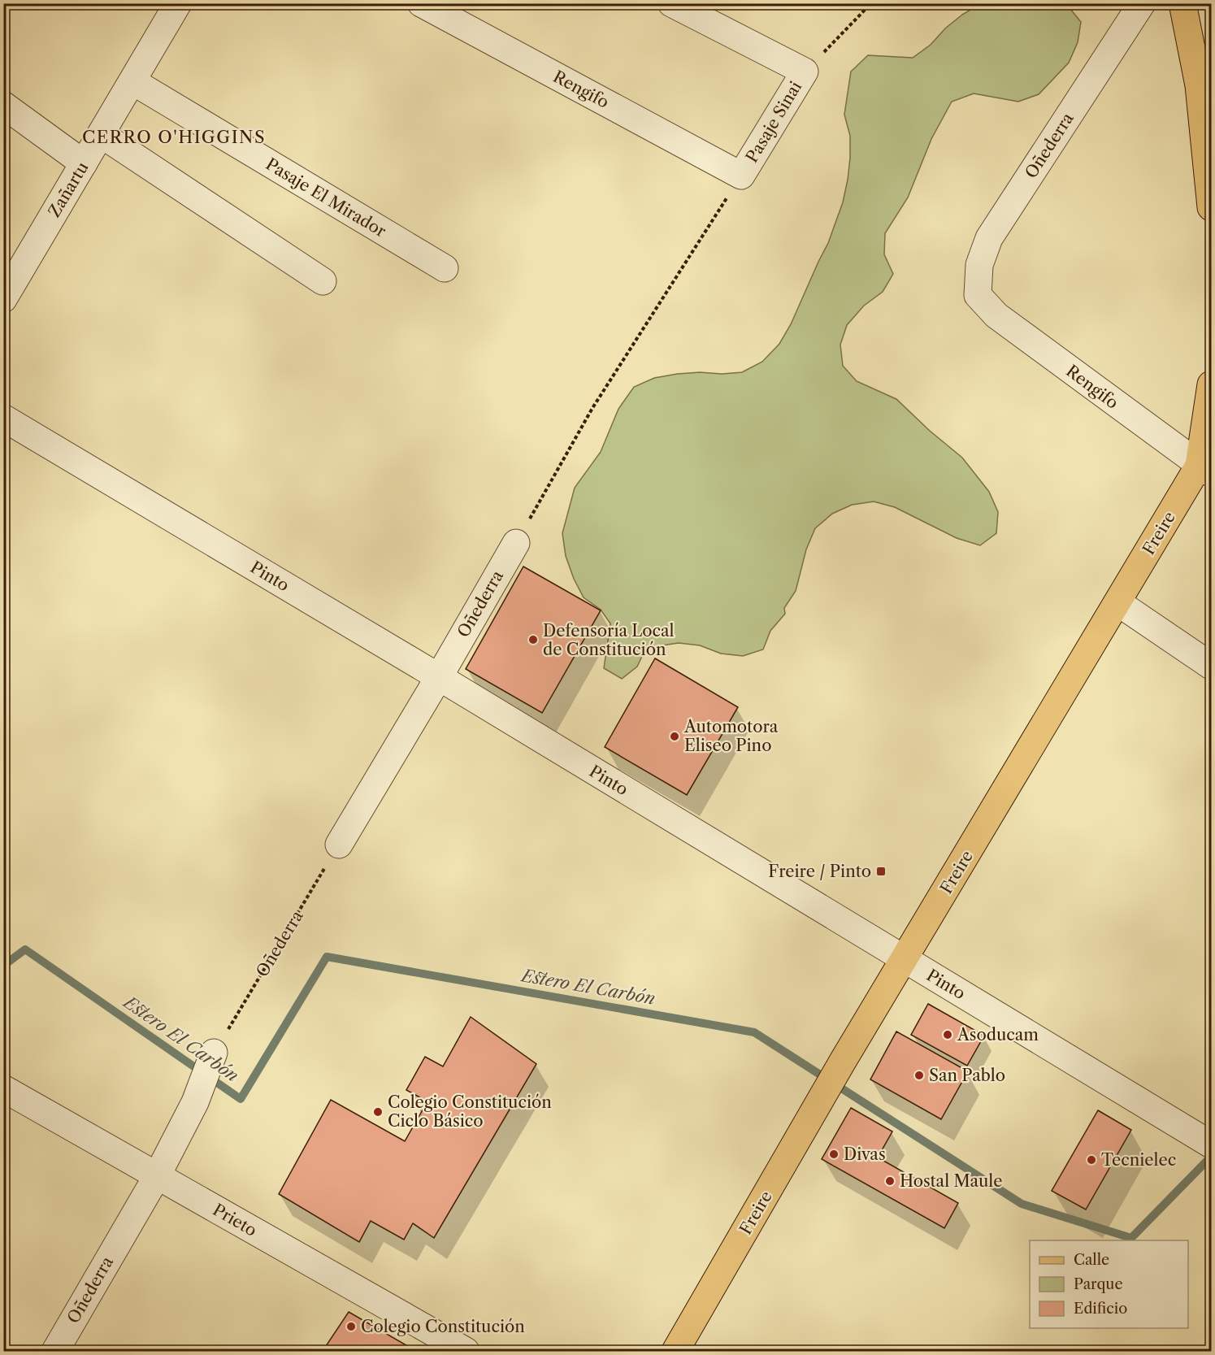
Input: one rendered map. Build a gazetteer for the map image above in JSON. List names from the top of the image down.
{
  "streets": {
    "main road": ["Freire"],
    "street": [
      "Rengifo",
      "Pasaje Sinai",
      "Oñederra",
      "Zañartu",
      "Pasaje El Mirador",
      "Pinto",
      "Prieto"
    ]
  },
  "crossings": [
    ["Rengifo", "Pasaje Sinai"],
    ["Rengifo", "Oñederra"],
    ["Rengifo", "Freire"],
    ["Oñederra", "Pinto"],
    ["Oñederra", "Prieto"],
    ["Zañartu", "Pasaje El Mirador"],
    ["Freire", "Pinto"]
  ],
  "districts": ["CERRO O'HIGGINS"],
  "water": ["Estero El Carbón"],
  "places": {
    "other": [
      "Defensoría Local de Constitución",
      "Automotora Eliseo Pino",
      "Asoducam",
      "San Pablo",
      "Colegio Constitución Ciclo Básico",
      "Divas",
      "Tecnielec",
      "Hostal Maule",
      "Colegio Constitución"
    ],
    "transit": ["Freire / Pinto"]
  },
  "legend": ["Calle", "Parque", "Edificio"]
}
